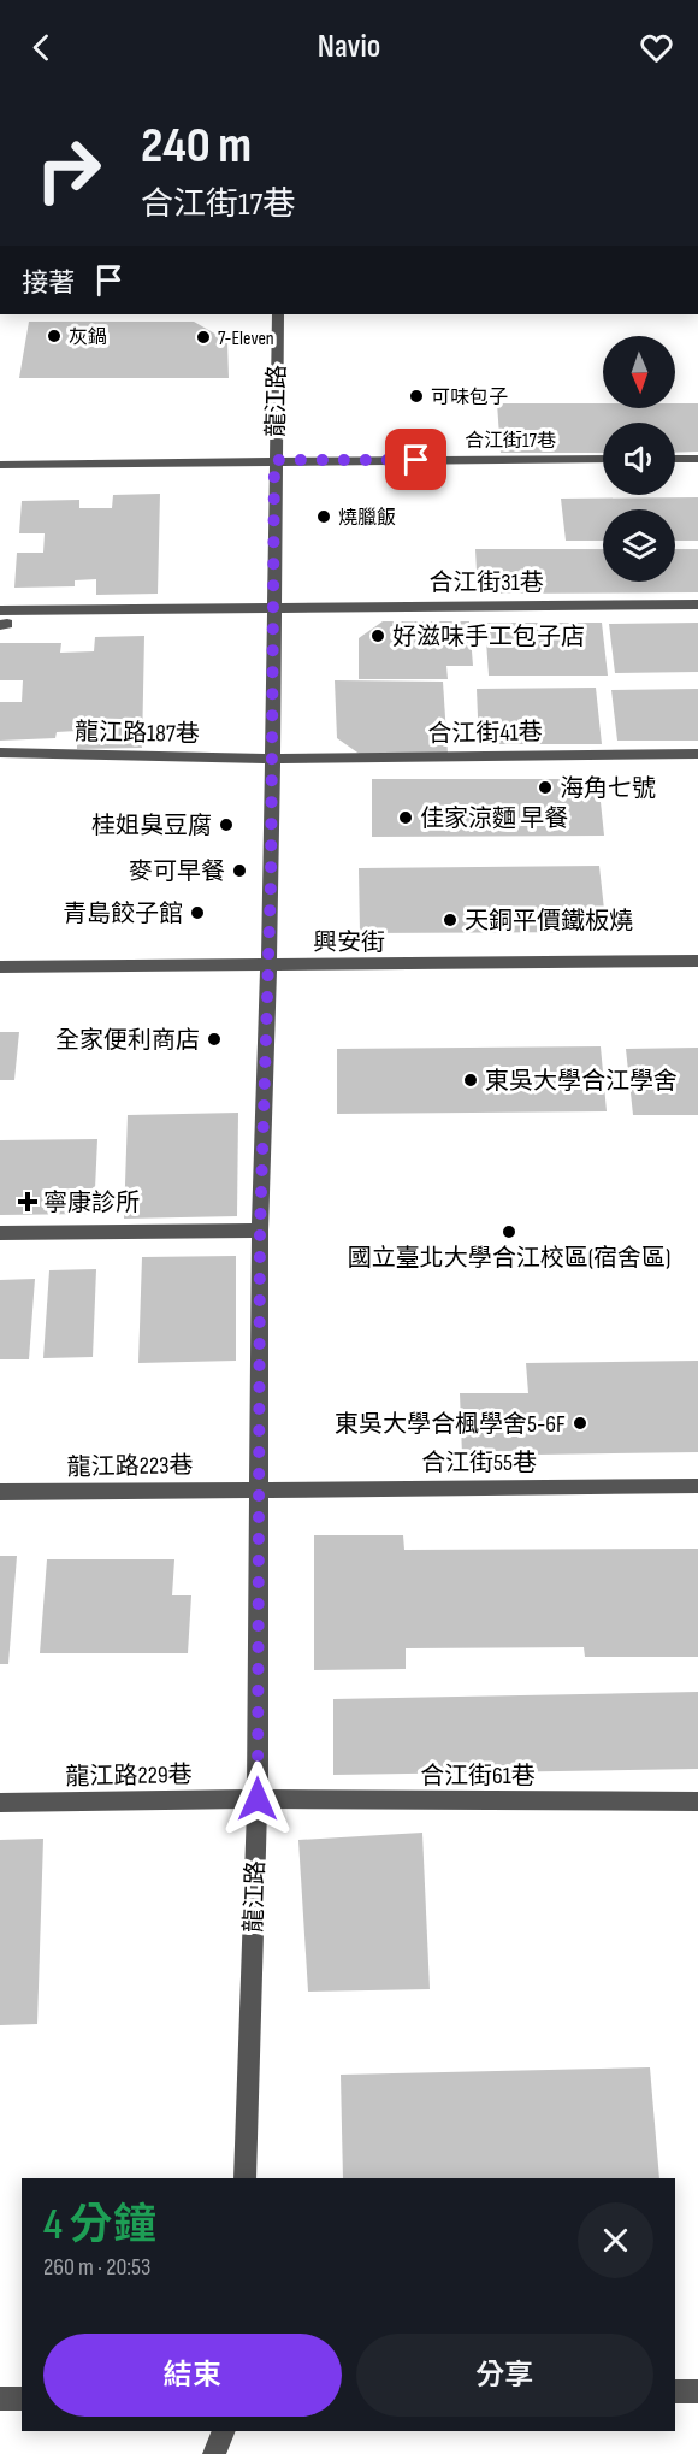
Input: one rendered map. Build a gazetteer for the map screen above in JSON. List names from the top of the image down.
{
  "streets": {
    "street": [
      "龍江路",
      "合江街17巷",
      "合江街31巷",
      "龍江路187巷",
      "合江街41巷",
      "興安街",
      "合江街55巷",
      "龍江路223巷",
      "龍江路229巷",
      "合江街61巷"
    ]
  },
  "crossings": [
    ["龍江路", "合江街17巷"],
    ["龍江路", "合江街31巷"],
    ["龍江路", "龍江路187巷"],
    ["龍江路", "合江街41巷"],
    ["龍江路", "興安街"],
    ["龍江路", "合江街55巷"],
    ["龍江路", "龍江路223巷"],
    ["龍江路", "龍江路229巷"],
    ["龍江路", "合江街61巷"],
    ["龍江路187巷", "合江街41巷"],
    ["合江街55巷", "龍江路223巷"],
    ["龍江路229巷", "合江街61巷"]
  ],
  "places": {
    "other": [
      "灰鍋",
      "7-Eleven",
      "可味包子",
      "燒臘飯",
      "好滋味手工包子店",
      "海角七號",
      "佳家涼麵 早餐",
      "桂姐臭豆腐",
      "麥可早餐",
      "青島餃子館",
      "天銅平價鐵板燒",
      "全家便利商店",
      "東吳大學合江學舍",
      "國立臺北大學合江校區(宿舍區)",
      "東吳大學合楓學舍5-6F"
    ],
    "health": ["寧康診所"]
  },
  "north": "bottom",
  "page": {
    "header": "Navio",
    "turn": ["240 m", "合江街17巷"],
    "then": "接著",
    "heading": ["4 分鐘", "260 m · 20:53"],
    "buttons": ["結束", "分享"]
  }
}
